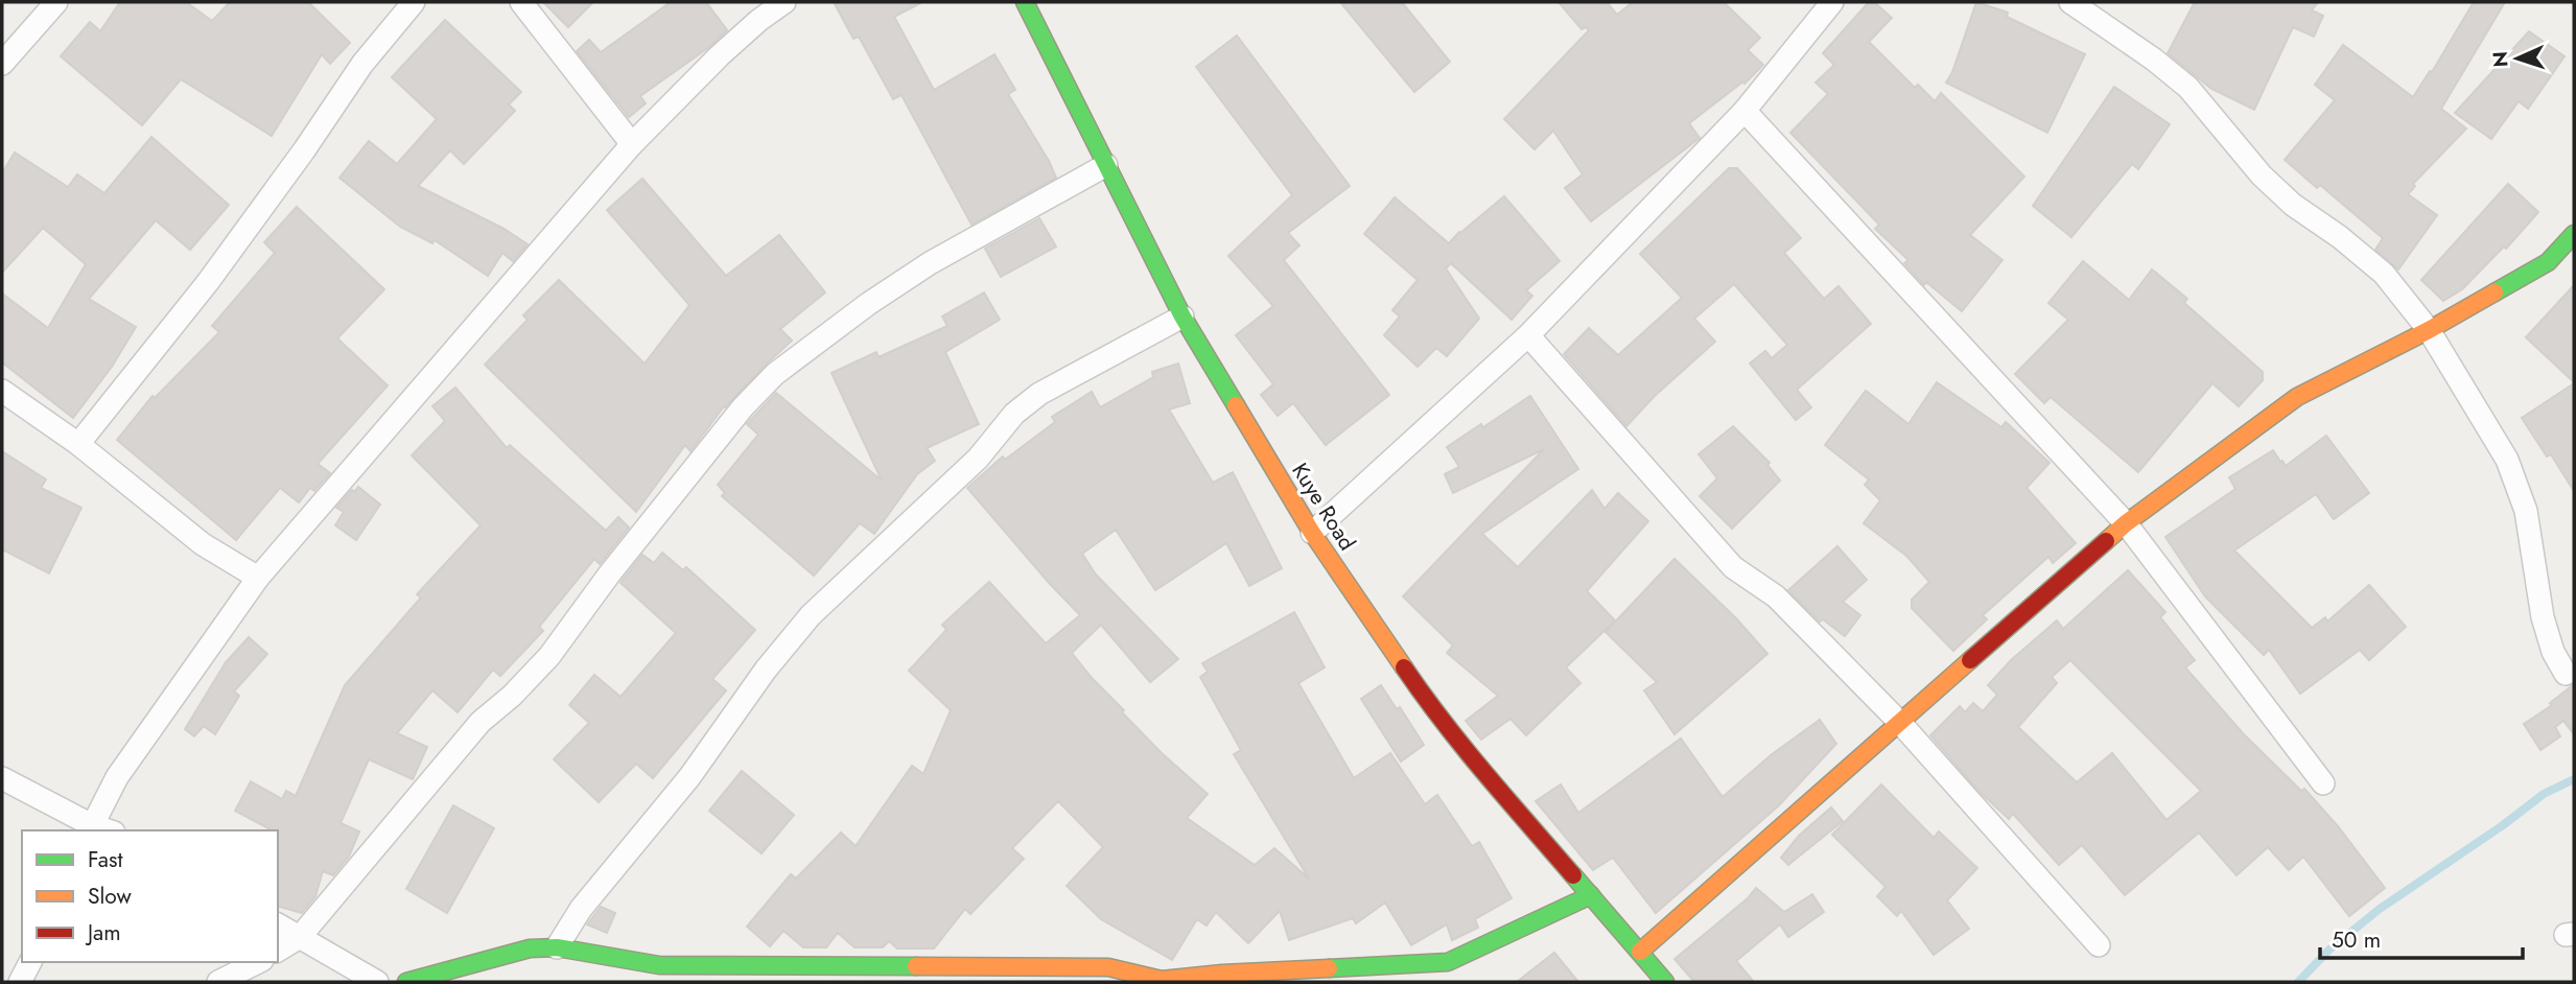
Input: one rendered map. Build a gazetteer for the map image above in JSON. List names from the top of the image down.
{
  "streets": {
    "street": ["Kuye Road"]
  },
  "legend": ["Fast", "Slow", "Jam"],
  "scale_bar": "50 m",
  "north": "left"
}
